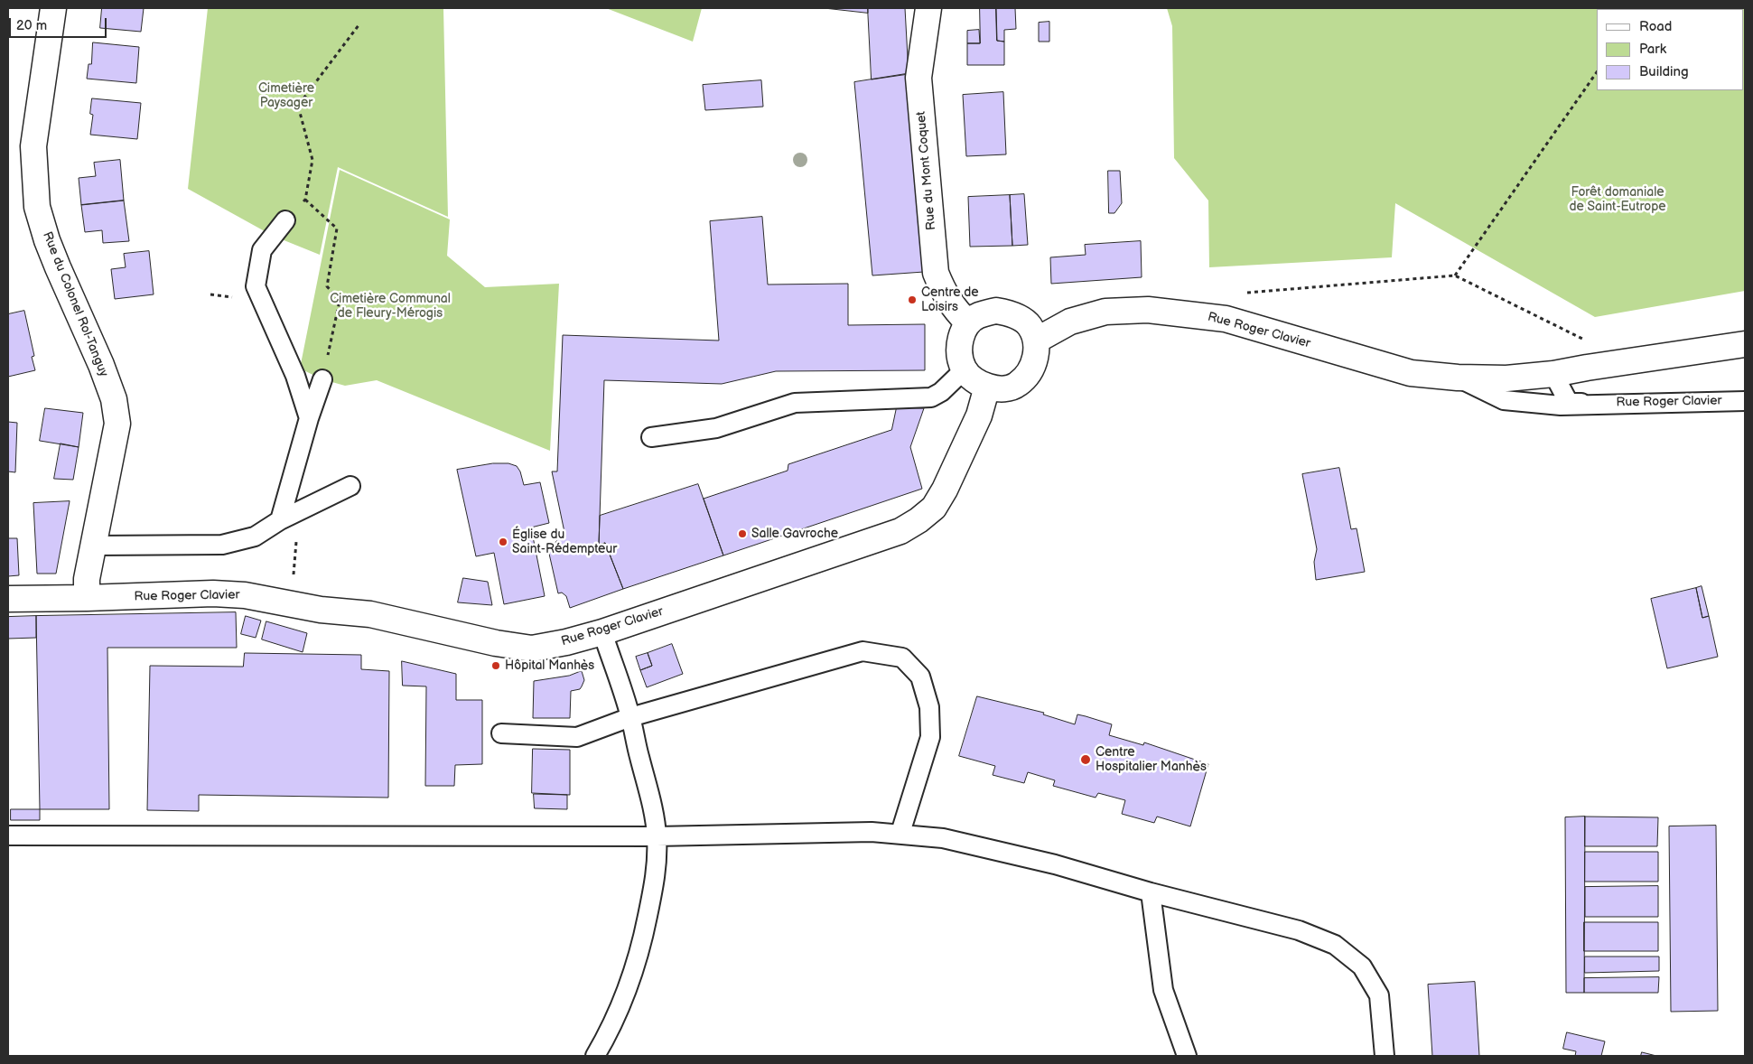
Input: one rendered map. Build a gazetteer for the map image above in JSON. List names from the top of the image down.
{
  "streets": {
    "street": ["Rue du Mont Coquet", "Rue du Colonel Rol-Tanguy", "Rue Roger Clavier"]
  },
  "crossings": [
    ["Rue du Mont Coquet", "Rue Roger Clavier"],
    ["Rue du Colonel Rol-Tanguy", "Rue Roger Clavier"]
  ],
  "parks": ["Cimetière Paysager", "Forêt domaniale de Saint-Eutrope", "Cimetière Communal de Fleury-Mérogis"],
  "places": [
    "Centre de Loisirs",
    "Salle Gavroche",
    "Église du Saint-Rédempteur",
    "Hôpital Manhès",
    "Centre Hospitalier Manhès"
  ],
  "legend": ["Road", "Park", "Building"],
  "scale_bar": "20 m"
}
